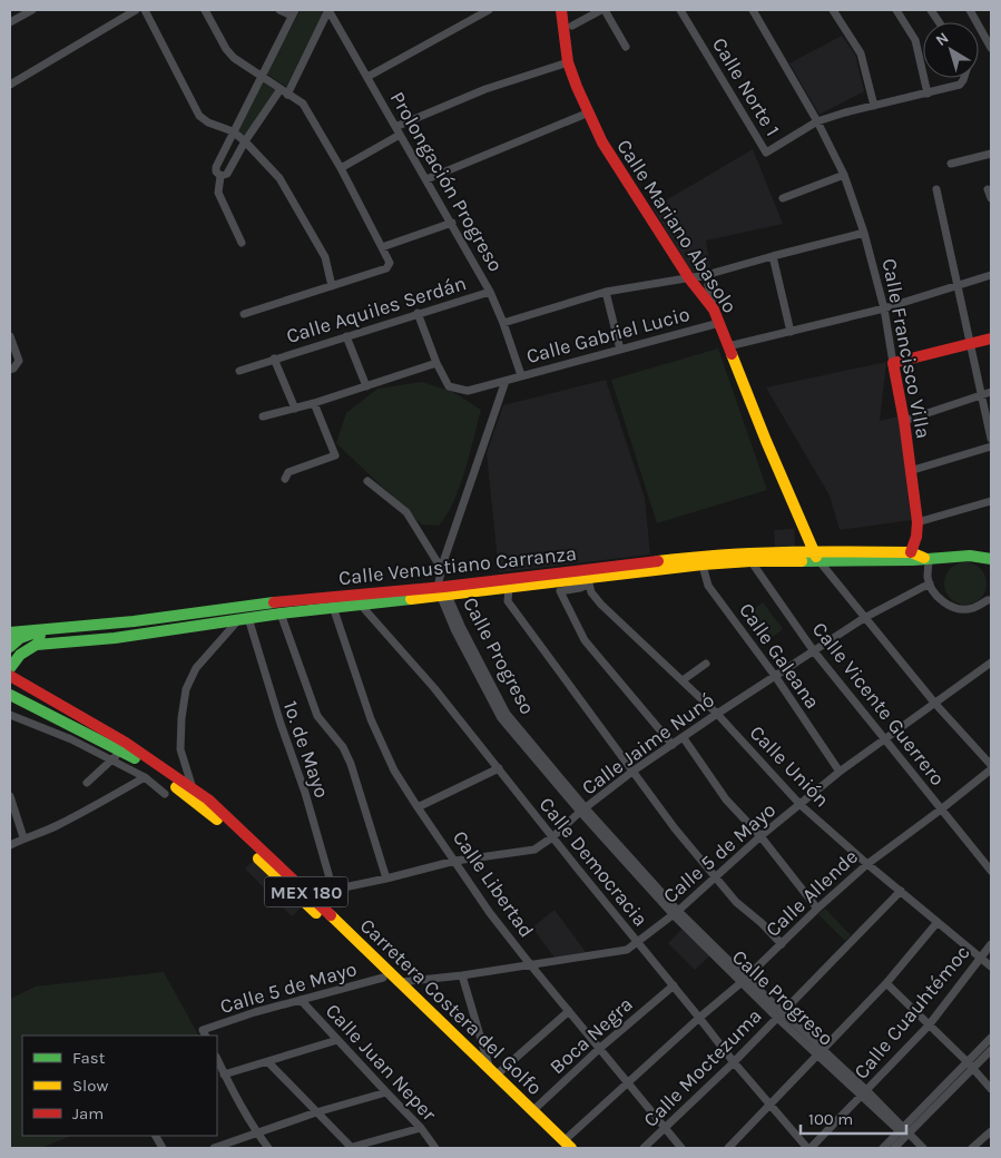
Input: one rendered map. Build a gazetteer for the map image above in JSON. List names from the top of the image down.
{
  "streets": {
    "main road": [
      "Calle Mariano Abasolo",
      "Calle Francisco Villa",
      "Calle Venustiano Carranza",
      "MEX 180",
      "Carretera Costera del Golfo"
    ],
    "street": [
      "Calle Norte 1",
      "Prolongación Progreso",
      "Calle Aquiles Serdán",
      "Calle Gabriel Lucio",
      "Calle Progreso",
      "Calle Galeana",
      "Calle Vicente Guerrero",
      "Calle Jaime Nunó",
      "1o. de Mayo",
      "Calle Unión",
      "Calle 5 de Mayo",
      "Calle Democracia",
      "Calle Libertad",
      "Calle Allende",
      "Calle Cuauhtémoc",
      "Boca Negra",
      "Calle Juan Neper",
      "Calle Moctezuma"
    ]
  },
  "crossings": [
    ["Calle Norte 1", "Calle Francisco Villa"],
    ["Prolongación Progreso", "Calle Aquiles Serdán"],
    ["Prolongación Progreso", "Calle Gabriel Lucio"],
    ["Calle Mariano Abasolo", "Calle Gabriel Lucio"],
    ["Calle Mariano Abasolo", "Calle Venustiano Carranza"],
    ["Calle Mariano Abasolo", "Calle Jaime Nunó"],
    ["Calle Mariano Abasolo", "Calle 5 de Mayo"],
    ["Calle Mariano Abasolo", "Calle Allende"],
    ["Calle Venustiano Carranza", "Calle Progreso"],
    ["Calle Venustiano Carranza", "Calle Galeana"],
    ["Calle Venustiano Carranza", "Calle Vicente Guerrero"],
    ["Calle Venustiano Carranza", "1o. de Mayo"],
    ["Calle Venustiano Carranza", "Calle Unión"],
    ["Calle Venustiano Carranza", "Calle Democracia"],
    ["Calle Venustiano Carranza", "Calle Libertad"],
    ["Calle Progreso", "Calle Jaime Nunó"],
    ["Calle Progreso", "Calle 5 de Mayo"],
    ["Calle Progreso", "Calle Allende"],
    ["Calle Progreso", "Calle Cuauhtémoc"],
    ["Calle Progreso", "Calle Moctezuma"],
    ["Calle Galeana", "Calle Jaime Nunó"],
    ["Calle Galeana", "Calle 5 de Mayo"],
    ["Calle Vicente Guerrero", "Calle Jaime Nunó"],
    ["Calle Vicente Guerrero", "Calle 5 de Mayo"],
    ["Calle Vicente Guerrero", "Calle Allende"],
    ["Calle Jaime Nunó", "1o. de Mayo"],
    ["Calle Jaime Nunó", "Calle Unión"],
    ["Calle Jaime Nunó", "Calle Democracia"],
    ["Calle Jaime Nunó", "Calle Libertad"],
    ["Calle Jaime Nunó", "Carretera Costera del Golfo"],
    ["Calle Unión", "Calle 5 de Mayo"],
    ["Calle Unión", "Calle Allende"],
    ["Calle Unión", "Calle Cuauhtémoc"],
    ["Calle Unión", "Calle Moctezuma"],
    ["Calle 5 de Mayo", "Calle Democracia"],
    ["Calle 5 de Mayo", "Calle Libertad"],
    ["Calle 5 de Mayo", "Carretera Costera del Golfo"],
    ["Calle 5 de Mayo", "Calle Juan Neper"],
    ["Calle Democracia", "Calle Allende"],
    ["Calle Democracia", "Calle Cuauhtémoc"],
    ["Calle Democracia", "Boca Negra"],
    ["Calle Democracia", "Calle Moctezuma"],
    ["Calle Libertad", "Calle Allende"],
    ["Calle Libertad", "Boca Negra"],
    ["Calle Libertad", "Calle Moctezuma"],
    ["Calle Allende", "Carretera Costera del Golfo"],
    ["Carretera Costera del Golfo", "Boca Negra"]
  ],
  "legend": ["Fast", "Slow", "Jam"],
  "scale_bar": "100 m",
  "north": "top left"
}
